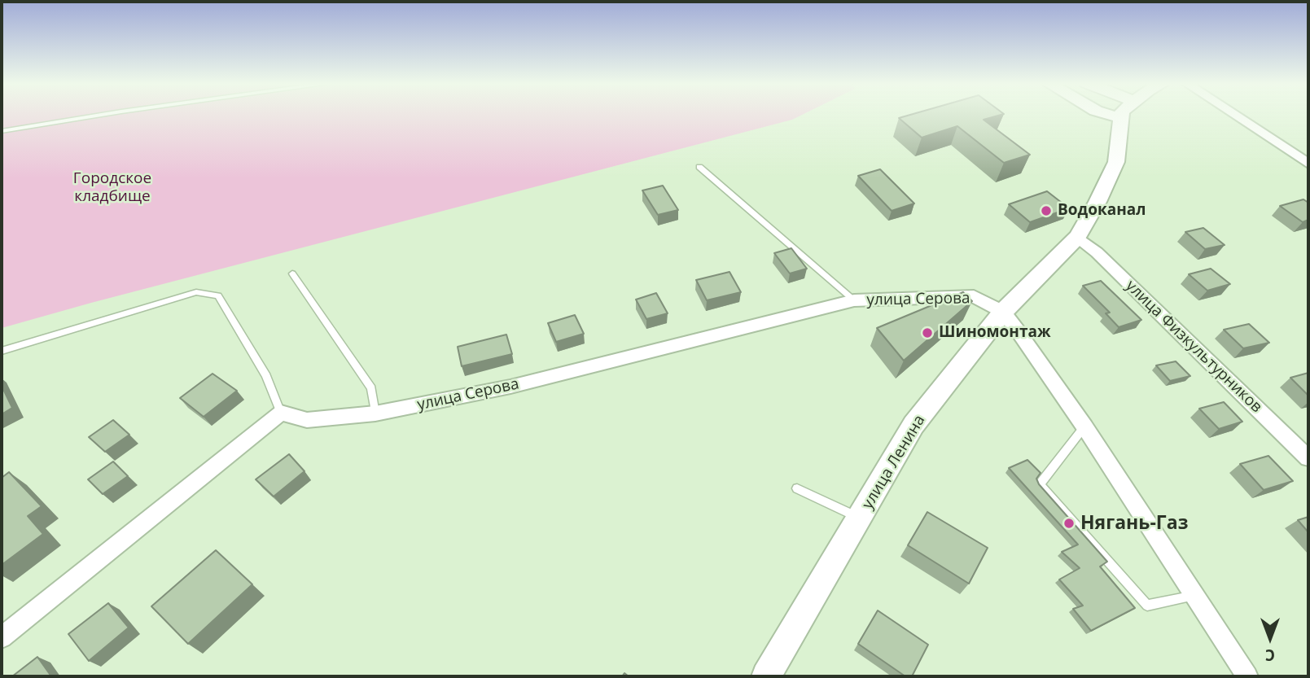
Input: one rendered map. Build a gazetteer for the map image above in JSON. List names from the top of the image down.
{
  "streets": {
    "street": ["улица Серова", "улица Физкультурников", "улица Ленина"]
  },
  "crossings": [
    ["улица Серова", "улица Ленина"],
    ["улица Физкультурников", "улица Ленина"]
  ],
  "parks": ["Городское кладбище"],
  "places": ["Водоканал", "Шиномонтаж", "Нягань-Газ"],
  "north": "bottom"
}
